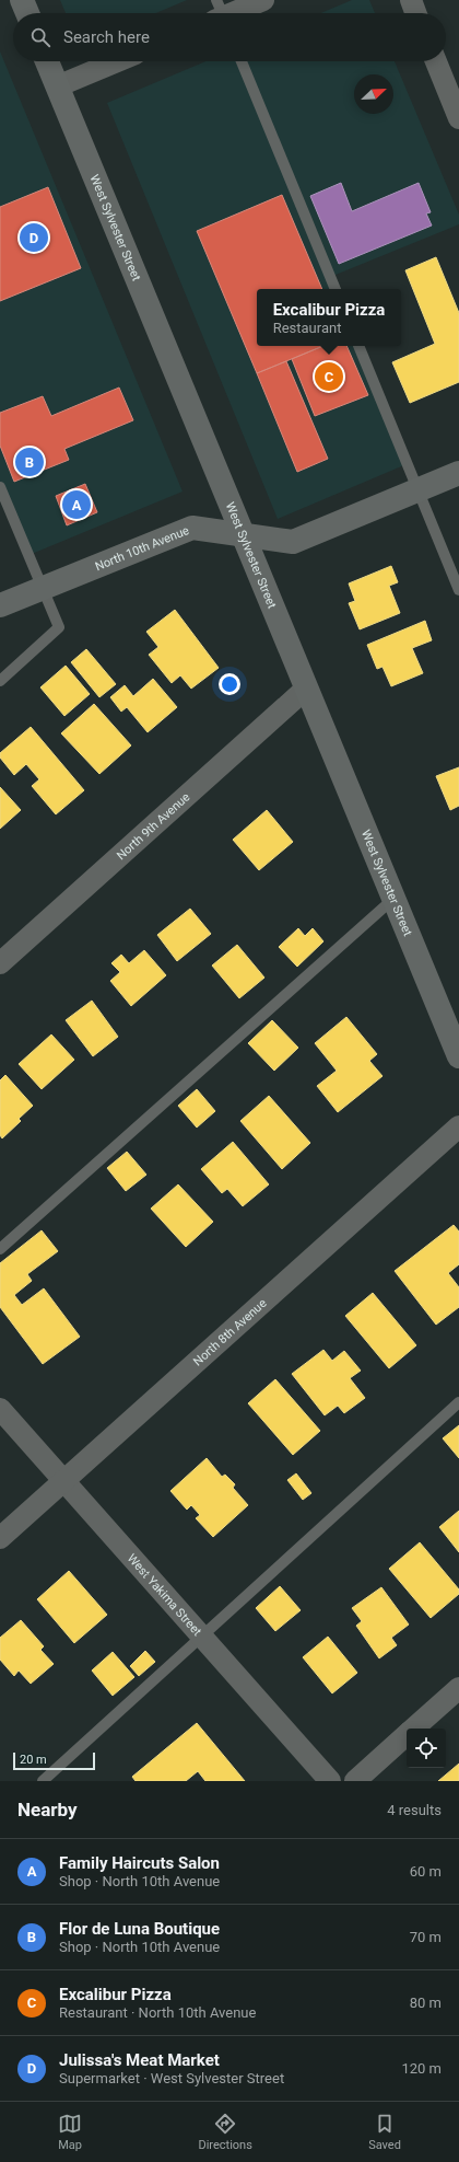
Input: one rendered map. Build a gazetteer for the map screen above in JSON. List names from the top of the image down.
{
  "streets": {
    "street": [
      "West Sylvester Street",
      "North 10th Avenue",
      "North 9th Avenue",
      "North 8th Avenue",
      "West Yakima Street"
    ]
  },
  "crossings": [
    ["West Sylvester Street", "North 10th Avenue"],
    ["West Sylvester Street", "North 9th Avenue"],
    ["North 8th Avenue", "West Yakima Street"]
  ],
  "scale_bar": "20 m",
  "north": "top right",
  "page": {
    "search": "Search here",
    "pins": [
      "D",
      "C",
      "B",
      "A"
    ],
    "popup": ["Excalibur Pizza", "Restaurant"],
    "scale": "20 m",
    "heading": ["Nearby", "4 results"],
    "list": [
      {
        "mark": "A",
        "name": "Family Haircuts Salon",
        "note": "Shop · North 10th Avenue",
        "value": "60 m"
      },
      {
        "mark": "B",
        "name": "Flor de Luna Boutique",
        "note": "Shop · North 10th Avenue",
        "value": "70 m"
      },
      {
        "mark": "C",
        "name": "Excalibur Pizza",
        "note": "Restaurant · North 10th Avenue",
        "value": "80 m"
      },
      {
        "mark": "D",
        "name": "Julissa's Meat Market",
        "note": "Supermarket · West Sylvester Street",
        "value": "120 m"
      }
    ],
    "nav": ["Map", "Directions", "Saved"]
  }
}
